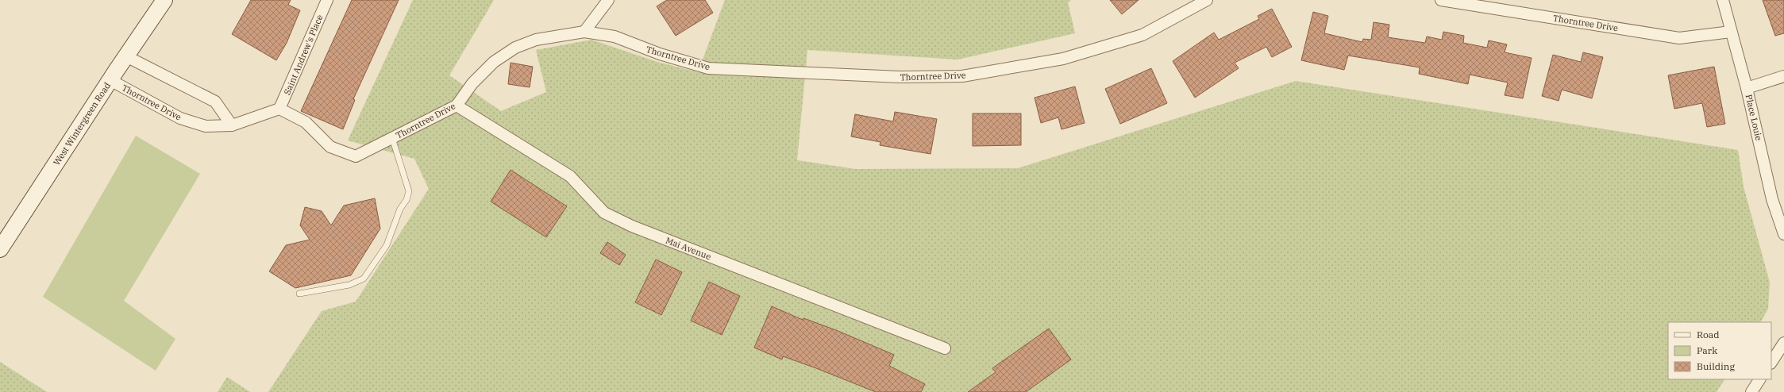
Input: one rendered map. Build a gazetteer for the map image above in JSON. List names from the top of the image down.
{
  "streets": {
    "main road": ["West Wintergreen Road"],
    "street": [
      "Thorntree Drive",
      "Saint Andrew's Place",
      "Place Louie",
      "Mai Avenue"
    ]
  },
  "crossings": [
    ["Thorntree Drive", "Saint Andrew's Place"],
    ["Thorntree Drive", "Place Louie"],
    ["Thorntree Drive", "West Wintergreen Road"],
    ["Thorntree Drive", "Mai Avenue"]
  ],
  "legend": ["Road", "Park", "Building"]
}
